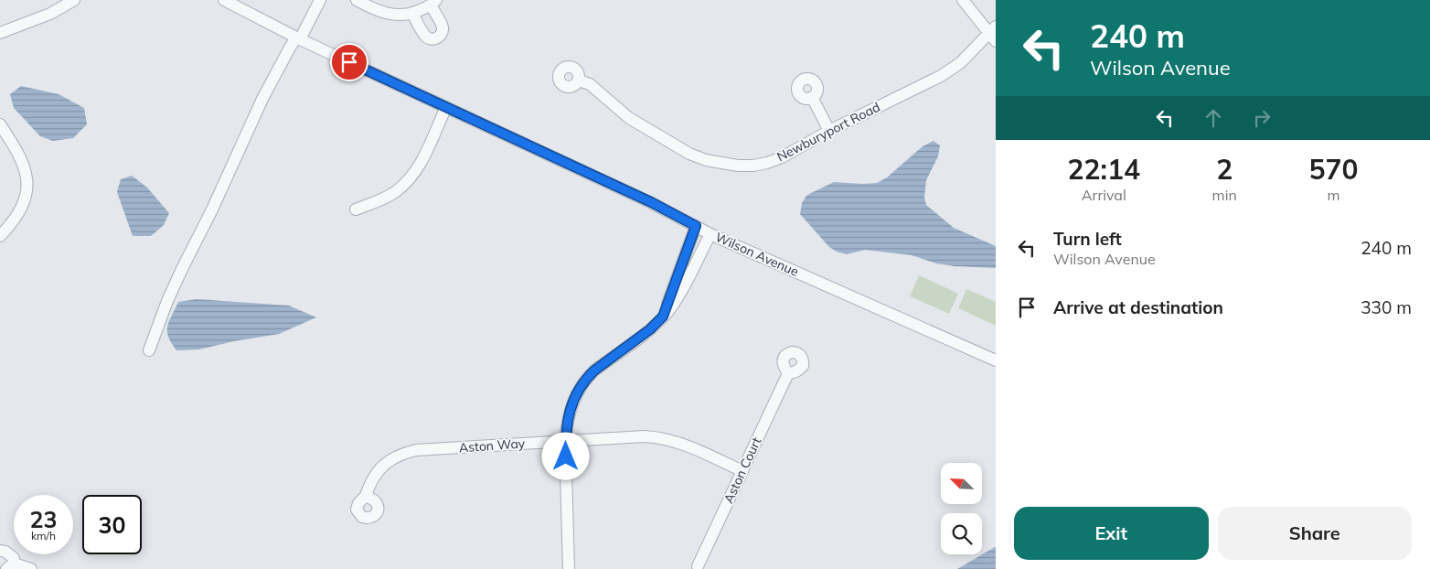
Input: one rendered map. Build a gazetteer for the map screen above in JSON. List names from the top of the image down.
{
  "streets": {
    "street": [
      "Newburyport Road",
      "Wilson Avenue",
      "Aston Way",
      "Aston Court"
    ]
  },
  "crossings": [
    ["Aston Way", "Aston Court"]
  ],
  "north": "top left",
  "page": {
    "turn": ["240 m", "Wilson Avenue"],
    "eta": [
      "22:14",
      "Arrival",
      "2",
      "min",
      "570",
      "m"
    ],
    "list": [
      {
        "name": "Turn left",
        "note": "Wilson Avenue",
        "value": "240 m"
      },
      {
        "name": "Arrive at destination",
        "value": "330 m"
      }
    ],
    "speed": "23 km/h",
    "limit": "30",
    "buttons": ["Exit", "Share"]
  }
}
